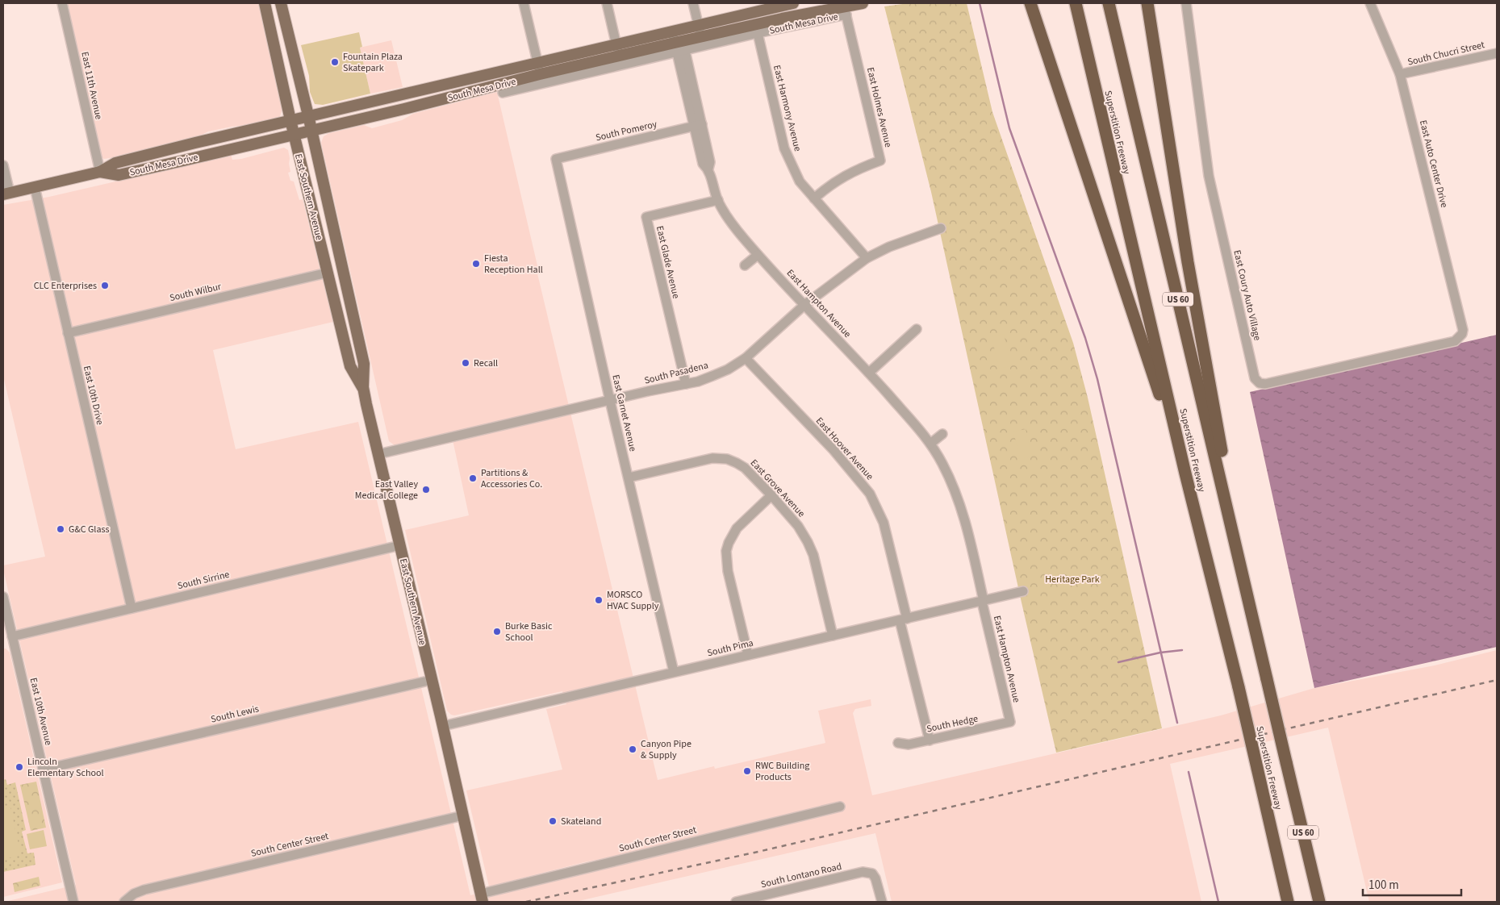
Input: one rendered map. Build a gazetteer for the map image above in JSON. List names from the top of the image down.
{
  "streets": {
    "highway": ["Superstition Freeway", "US 60"],
    "main road": ["South Mesa Drive", "East Southern Avenue"],
    "street": [
      "South Chucri Street",
      "East 11th Avenue",
      "East Holmes Avenue",
      "East Harmony Avenue",
      "South Pomeroy",
      "East Auto Center Drive",
      "East Glade Avenue",
      "South Wilbur",
      "East Coury Auto Village",
      "East Hampton Avenue",
      "South Pasadena",
      "East 10th Drive",
      "East Garnet Avenue",
      "East Hoover Avenue",
      "East Grove Avenue",
      "South Sirrine",
      "South Pima",
      "East 10th Avenue",
      "South Lewis",
      "South Hedge",
      "South Center Street",
      "South Lontano Road"
    ]
  },
  "crossings": [
    ["South Mesa Drive", "East 11th Avenue"],
    ["South Mesa Drive", "East Holmes Avenue"],
    ["South Mesa Drive", "East Harmony Avenue"],
    ["South Mesa Drive", "East Southern Avenue"],
    ["South Mesa Drive", "East Hampton Avenue"],
    ["South Mesa Drive", "East 10th Drive"],
    ["South Chucri Street", "East Auto Center Drive"],
    ["East Holmes Avenue", "East Harmony Avenue"],
    ["East Harmony Avenue", "South Pasadena"],
    ["South Pomeroy", "East Hampton Avenue"],
    ["South Pomeroy", "East Garnet Avenue"],
    ["East Auto Center Drive", "East Coury Auto Village"],
    ["East Southern Avenue", "South Wilbur"],
    ["East Southern Avenue", "South Pasadena"],
    ["East Southern Avenue", "South Sirrine"],
    ["East Southern Avenue", "South Pima"],
    ["East Southern Avenue", "South Lewis"],
    ["East Southern Avenue", "South Center Street"],
    ["East Glade Avenue", "East Hampton Avenue"],
    ["East Glade Avenue", "South Pasadena"],
    ["South Wilbur", "East 10th Drive"],
    ["East Hampton Avenue", "South Pasadena"],
    ["East Hampton Avenue", "South Pima"],
    ["East Hampton Avenue", "South Hedge"],
    ["South Pasadena", "East Garnet Avenue"],
    ["South Pasadena", "East Hoover Avenue"],
    ["East 10th Drive", "South Sirrine"],
    ["East Garnet Avenue", "East Grove Avenue"],
    ["East Garnet Avenue", "South Pima"],
    ["East Hoover Avenue", "South Pima"],
    ["East Hoover Avenue", "South Hedge"],
    ["East Grove Avenue", "South Pima"],
    ["South Sirrine", "East 10th Avenue"],
    ["East 10th Avenue", "South Lewis"]
  ],
  "parks": ["Heritage Park"],
  "places": [
    "Fountain Plaza Skatepark",
    "Fiesta Reception Hall",
    "CLC Enterprises",
    "Recall",
    "Partitions & Accessories Co.",
    "East Valley Medical College",
    "G&C Glass",
    "MORSCO HVAC Supply",
    "Burke Basic School",
    "Canyon Pipe & Supply",
    "Lincoln Elementary School",
    "RWC Building Products",
    "Skateland"
  ],
  "scale_bar": "100 m"
}
